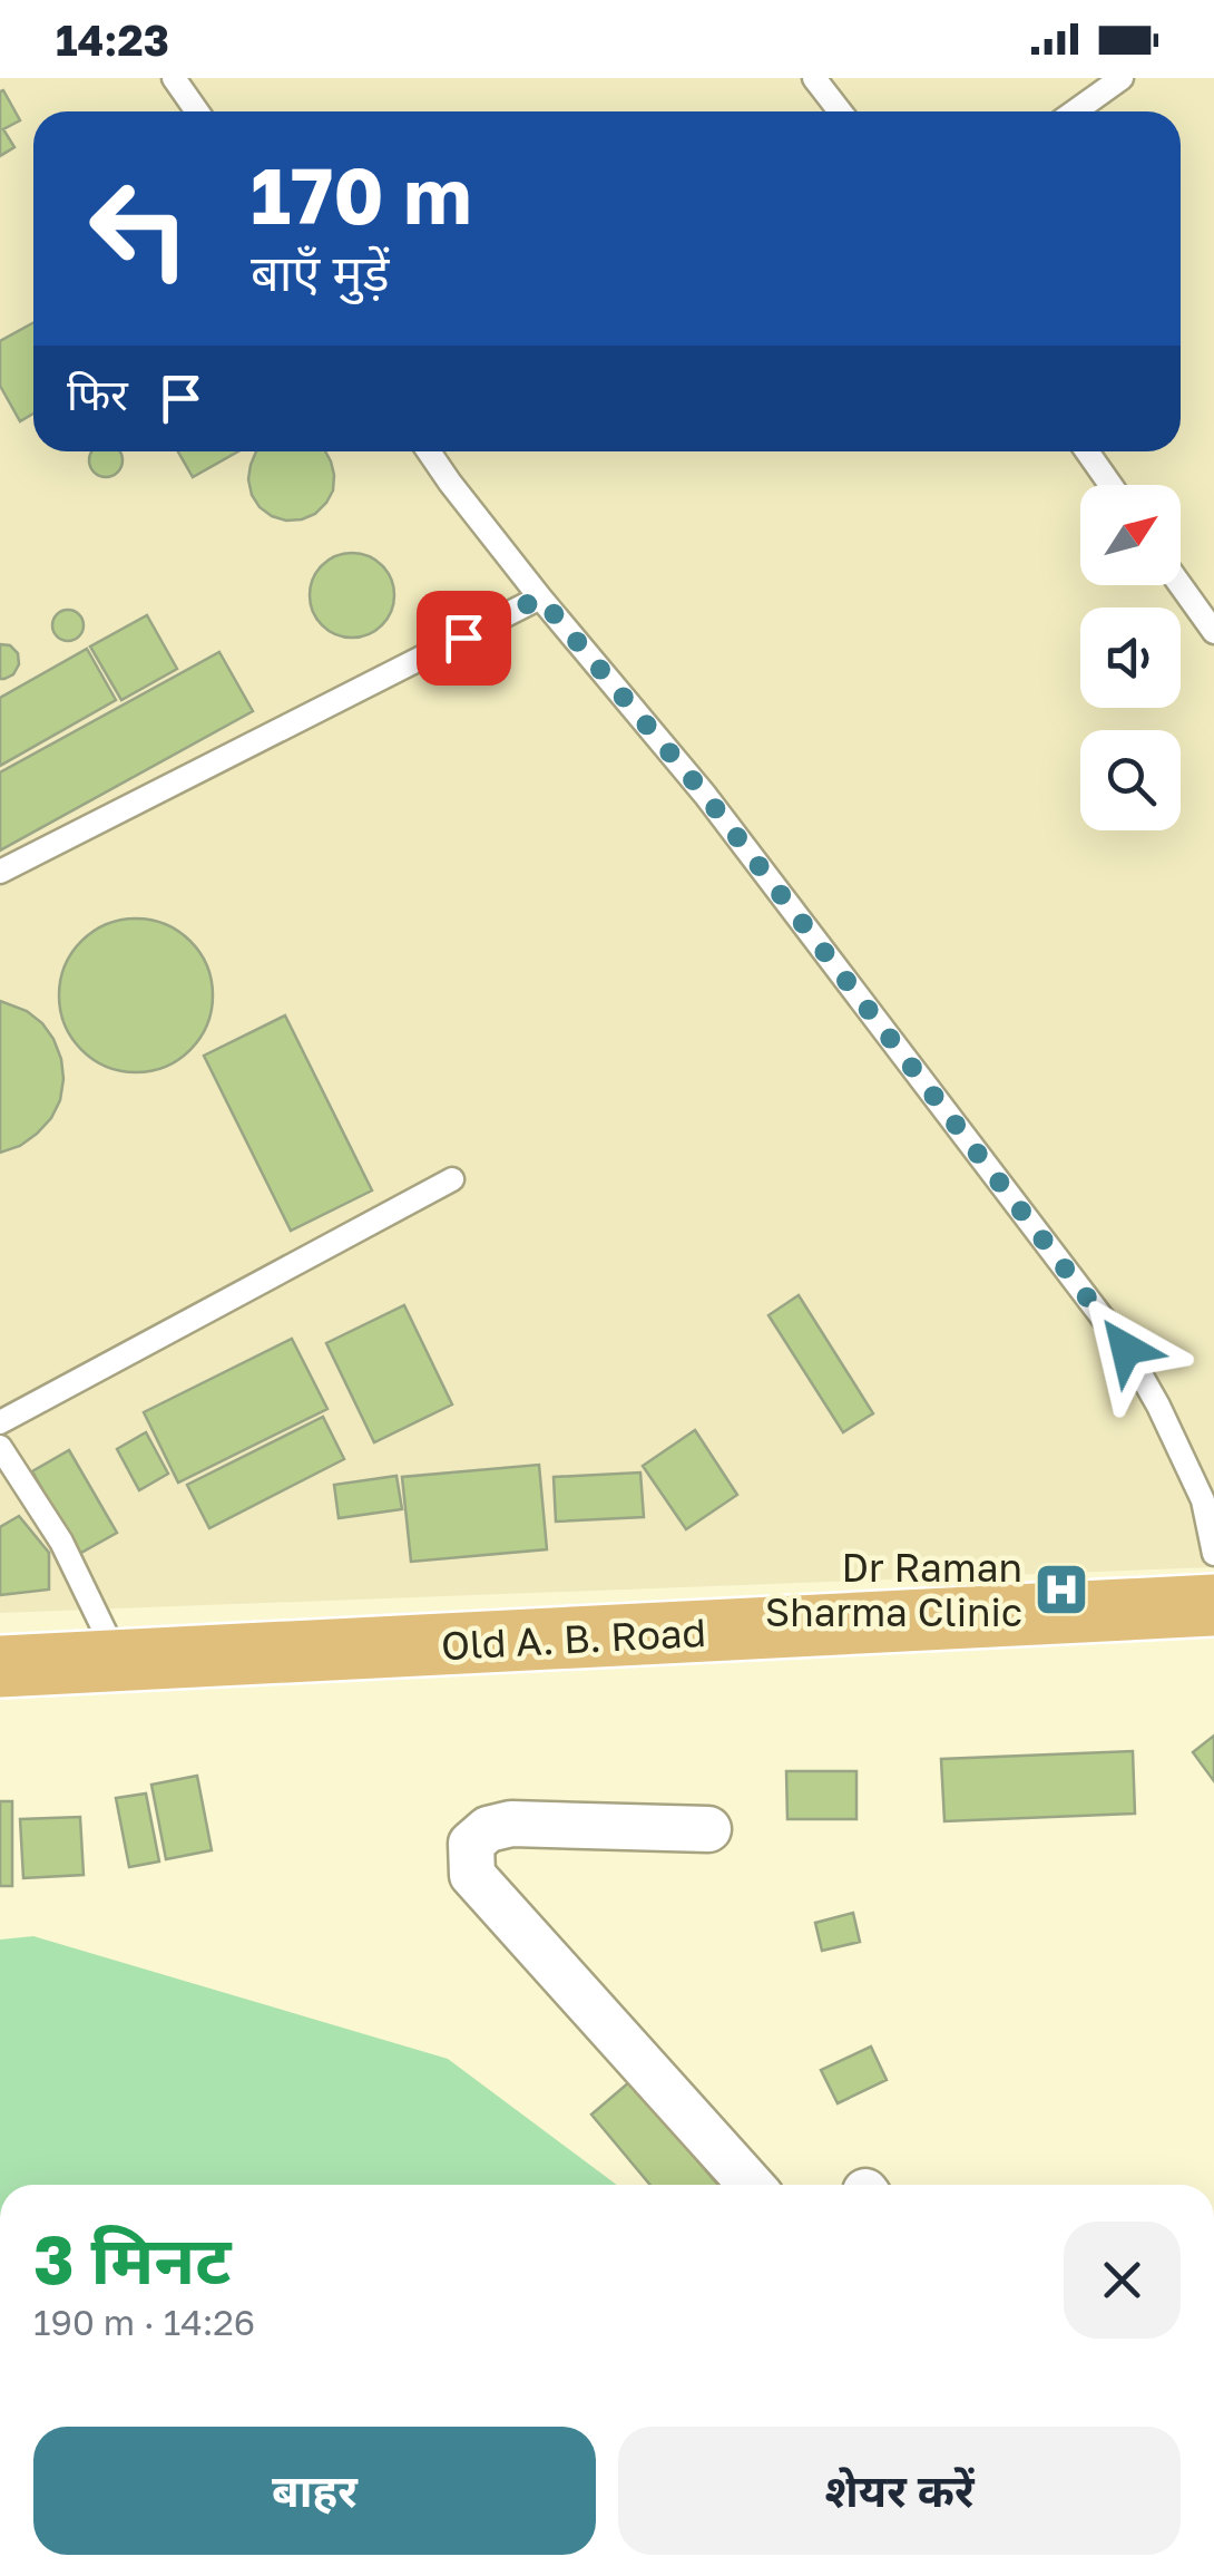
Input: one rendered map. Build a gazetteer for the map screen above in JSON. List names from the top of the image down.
{
  "streets": {
    "main road": ["Old A. B. Road"]
  },
  "places": {
    "hospital": ["Dr Raman Sharma Clinic"]
  },
  "north": "top right",
  "page": {
    "status": "14:23",
    "turn": ["170 m", "बाएँ मुड़ें"],
    "then": "फिर",
    "heading": ["3 मिनट", "190 m · 14:26"],
    "buttons": ["बाहर", "शेयर करें"]
  }
}
